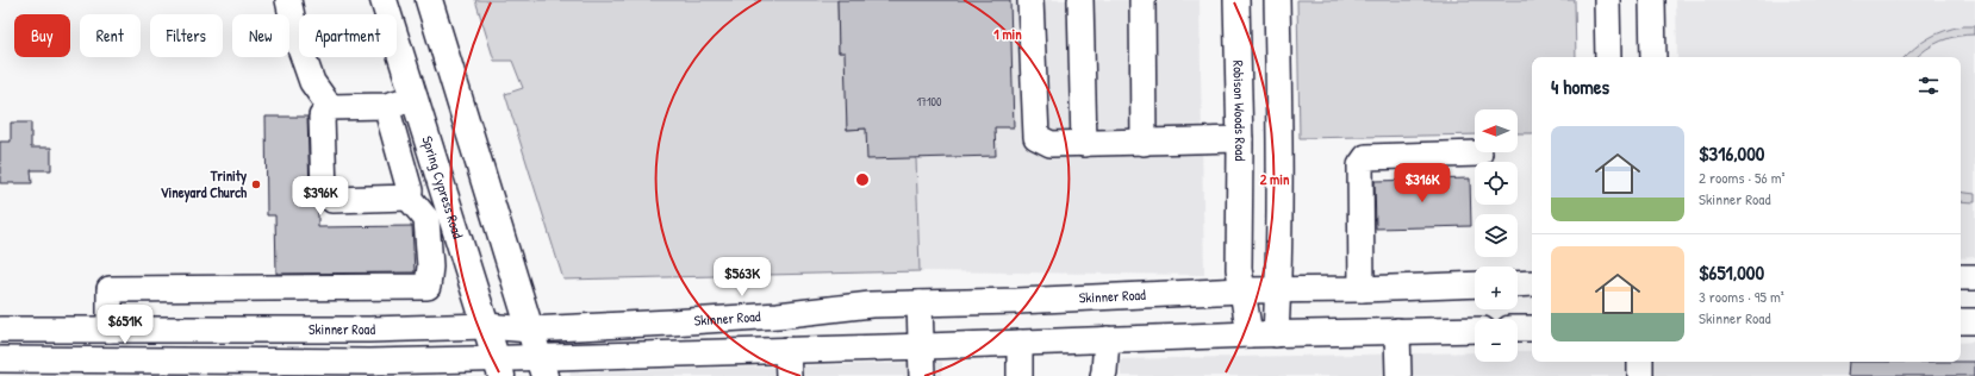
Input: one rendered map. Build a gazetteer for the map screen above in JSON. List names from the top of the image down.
{
  "streets": {
    "main road": ["Spring Cypress Road"],
    "street": ["Robison Woods Road", "Skinner Road"]
  },
  "crossings": [
    ["Robison Woods Road", "Skinner Road"],
    ["Spring Cypress Road", "Skinner Road"]
  ],
  "places": ["Trinity Vineyard Church"],
  "house_numbers": ["17100"],
  "north": "left",
  "page": {
    "chip": [
      "Buy",
      "Rent",
      "Filters",
      "New",
      "Apartment"
    ],
    "heading": "4 homes",
    "map_buttons": ["+", "−"],
    "list": [
      {
        "name": "$316,000",
        "note": "2 rooms · 56 m² · Skinner Road"
      },
      {
        "name": "$651,000",
        "note": "3 rooms · 95 m² · Skinner Road"
      }
    ],
    "price": [
      "$316K",
      "$396K",
      "$563K",
      "$651K"
    ]
  },
  "rings": ["1 min", "2 min"]
}
